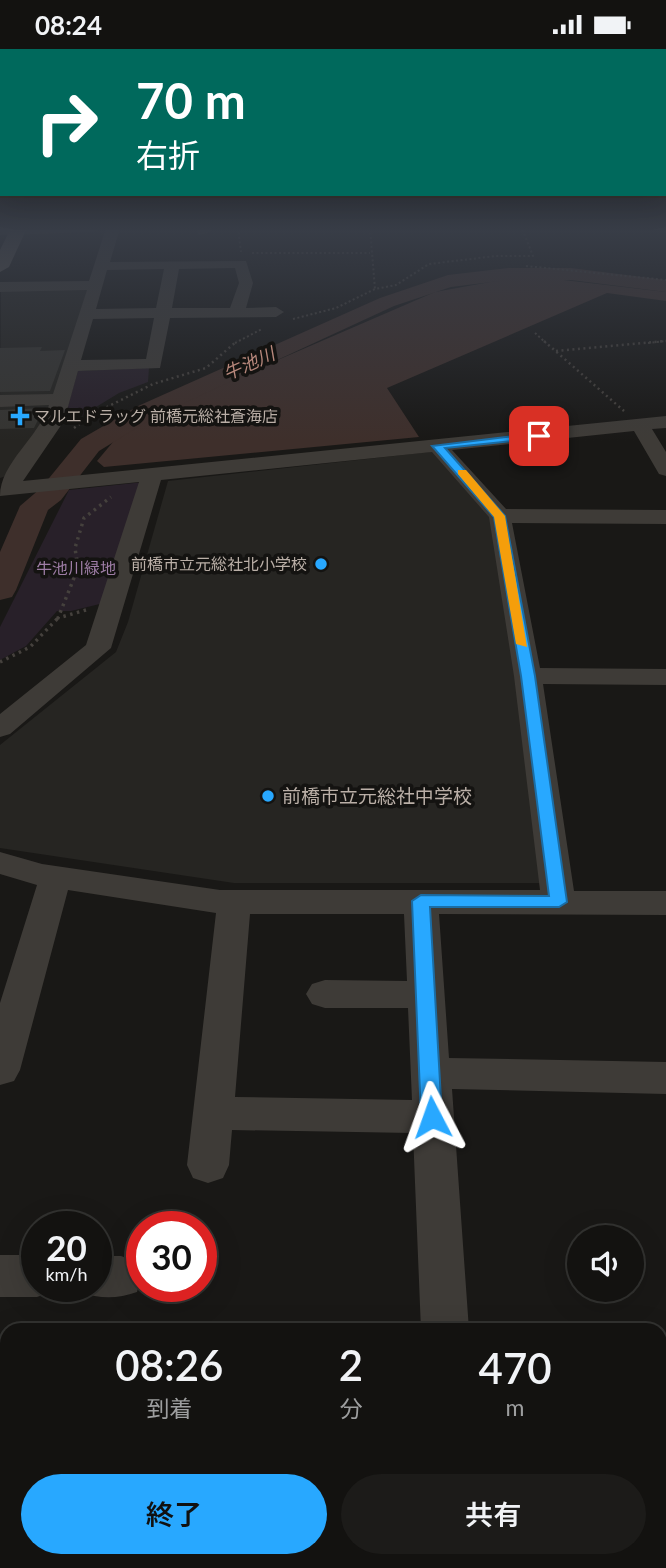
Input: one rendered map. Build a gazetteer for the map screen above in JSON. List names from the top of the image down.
{
  "water": ["牛池川"],
  "parks": ["牛池川緑地"],
  "places": {
    "health": ["マルエドラッグ 前橋元総社蒼海店"],
    "other": ["前橋市立元総社北小学校", "前橋市立元総社中学校"]
  },
  "page": {
    "status": "08:24",
    "turn": ["70 m", "右折"],
    "speed": "20 km/h",
    "limit": "30",
    "eta": [
      "08:26",
      "到着",
      "2",
      "分",
      "470",
      "m"
    ],
    "buttons": ["終了", "共有"]
  }
}
